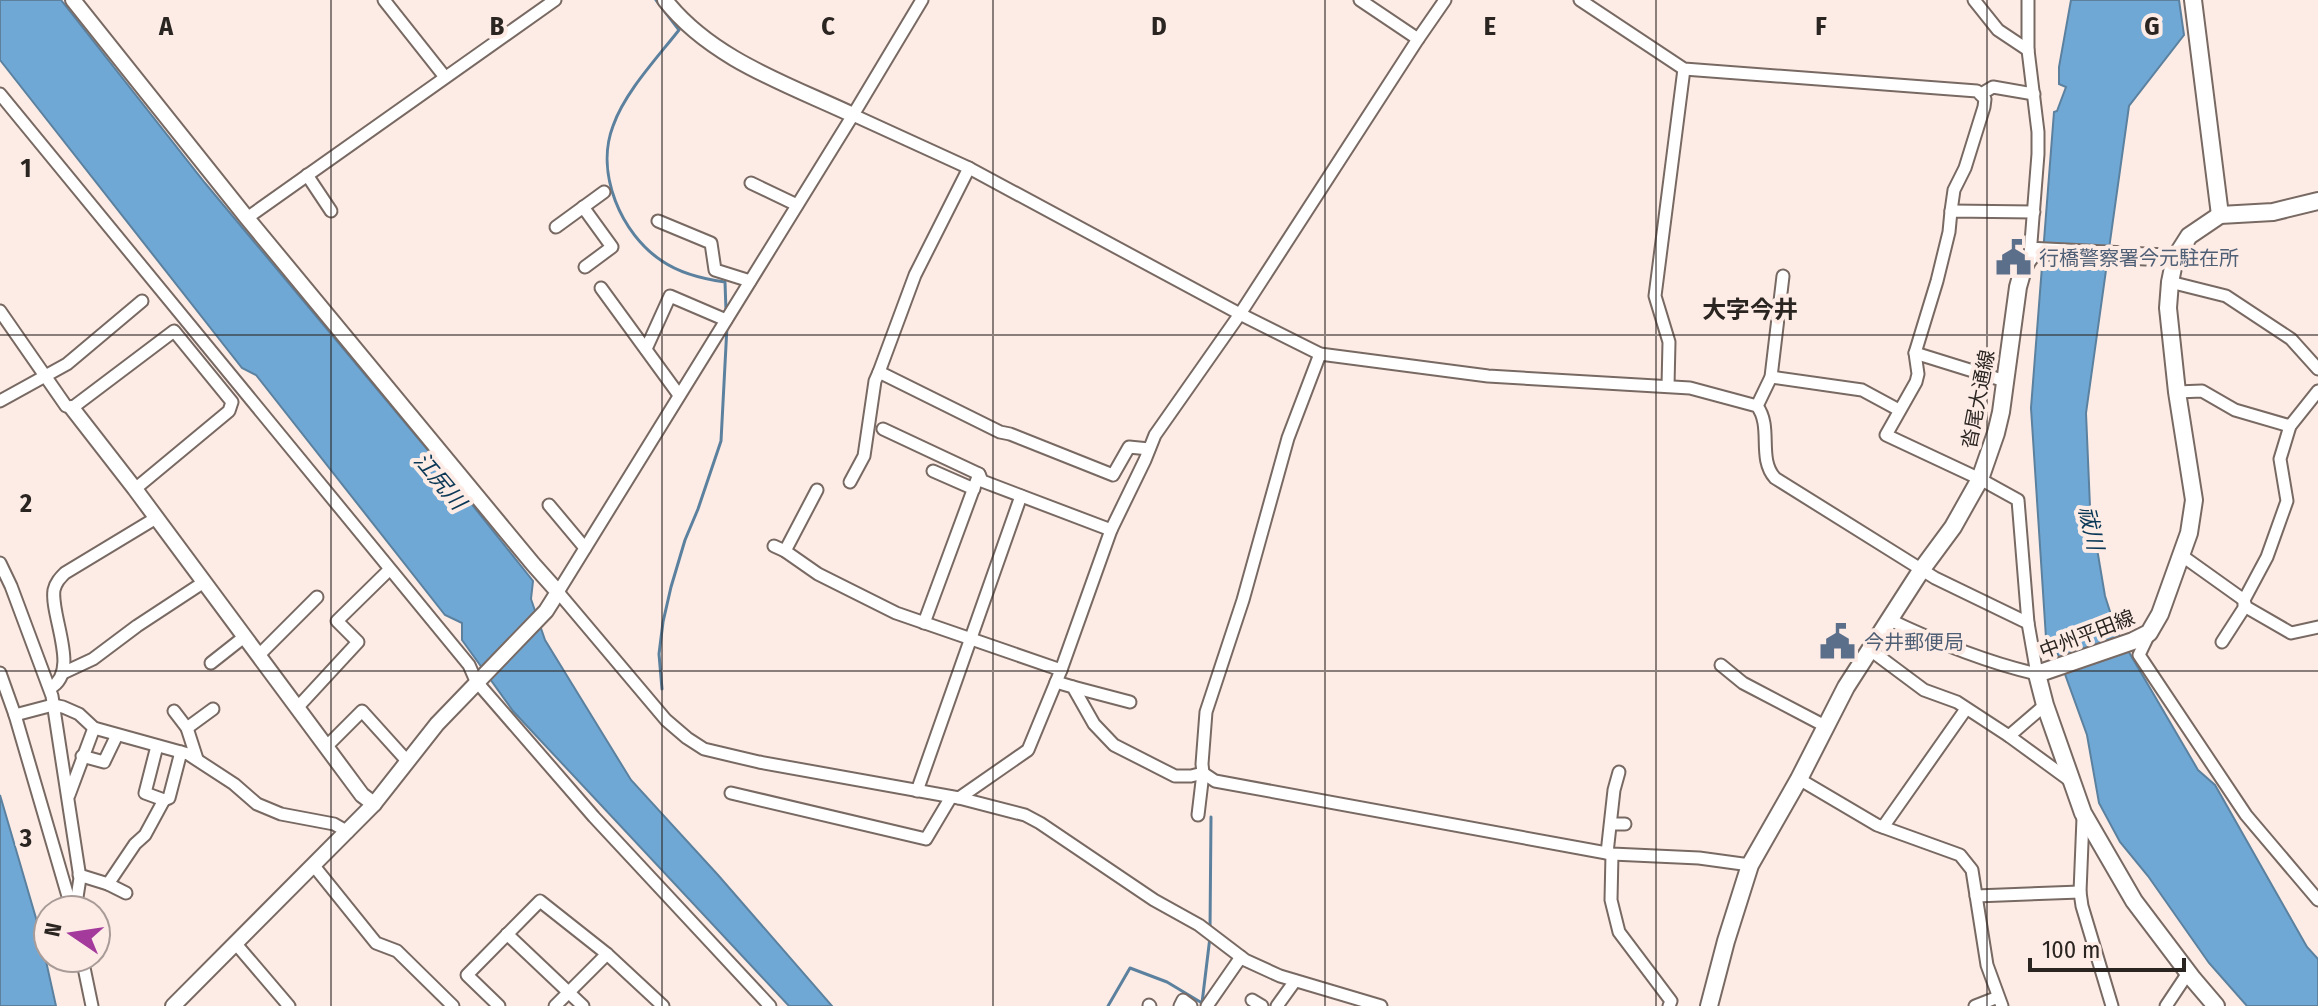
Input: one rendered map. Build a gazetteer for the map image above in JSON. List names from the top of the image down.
{
  "streets": {
    "main road": ["沓尾大通線", "中州平田線"]
  },
  "districts": ["大字今井"],
  "water": ["江尻川", "祓川"],
  "places": {
    "public building": ["行橋警察署今元駐在所", "今井郵便局"]
  },
  "scale_bar": "100 m",
  "north": "left",
  "grid": {
    "columns": [
      "A",
      "B",
      "C",
      "D",
      "E",
      "F",
      "G"
    ],
    "rows": ["1", "2", "3"]
  }
}
